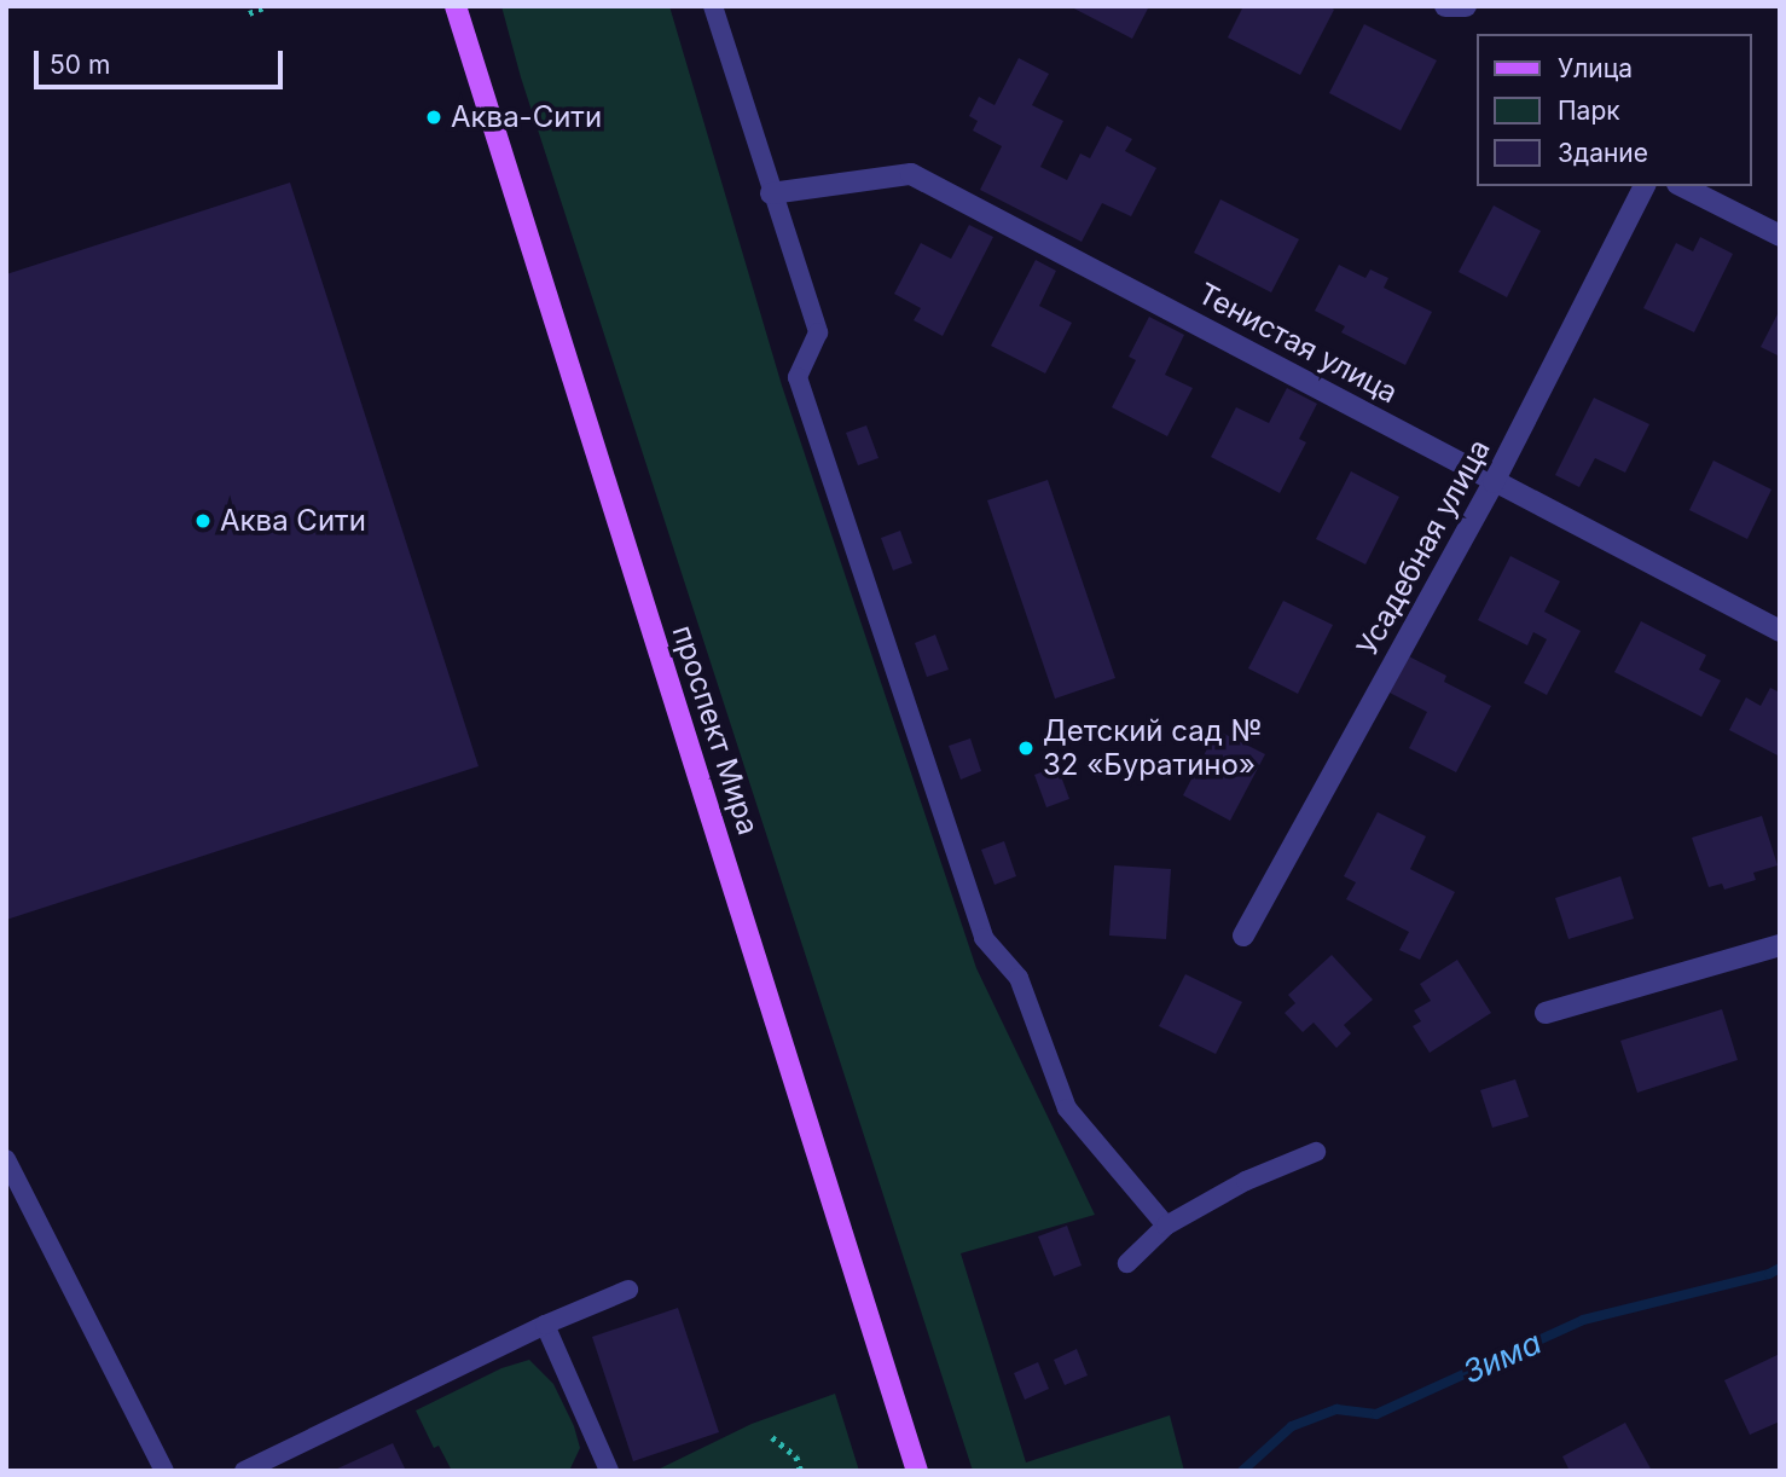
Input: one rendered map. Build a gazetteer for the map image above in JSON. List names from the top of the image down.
{
  "streets": {
    "main road": ["проспект Мира"],
    "street": ["Тенистая улица", "Усадебная улица"]
  },
  "crossings": [
    ["Тенистая улица", "Усадебная улица"]
  ],
  "water": ["Зима"],
  "places": ["Аква-Сити", "Аква Сити", "Детский сад № 32 «Буратино»"],
  "legend": ["Улица", "Парк", "Здание"],
  "scale_bar": "50 m"
}
